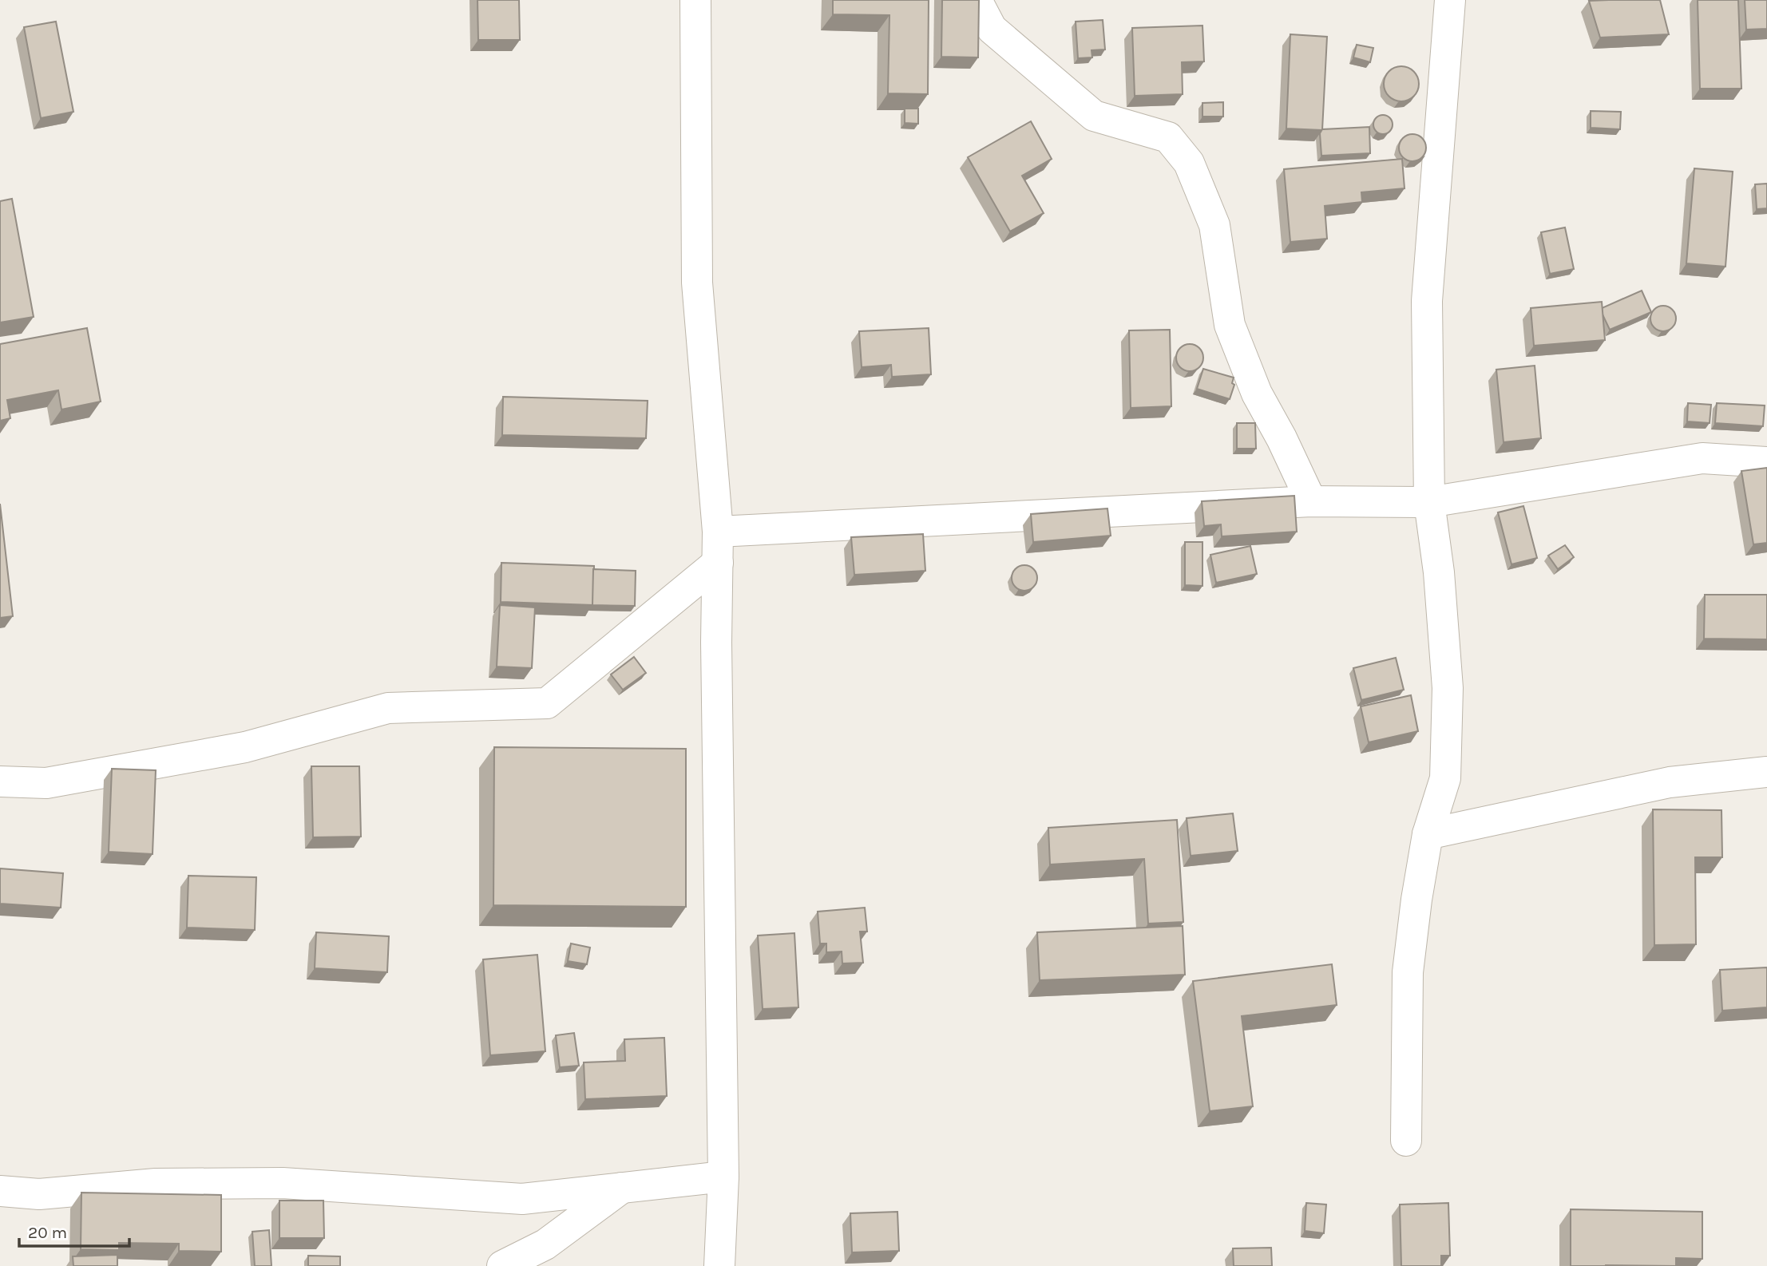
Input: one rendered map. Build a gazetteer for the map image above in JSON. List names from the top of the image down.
{
  "scale_bar": "20 m"
}
